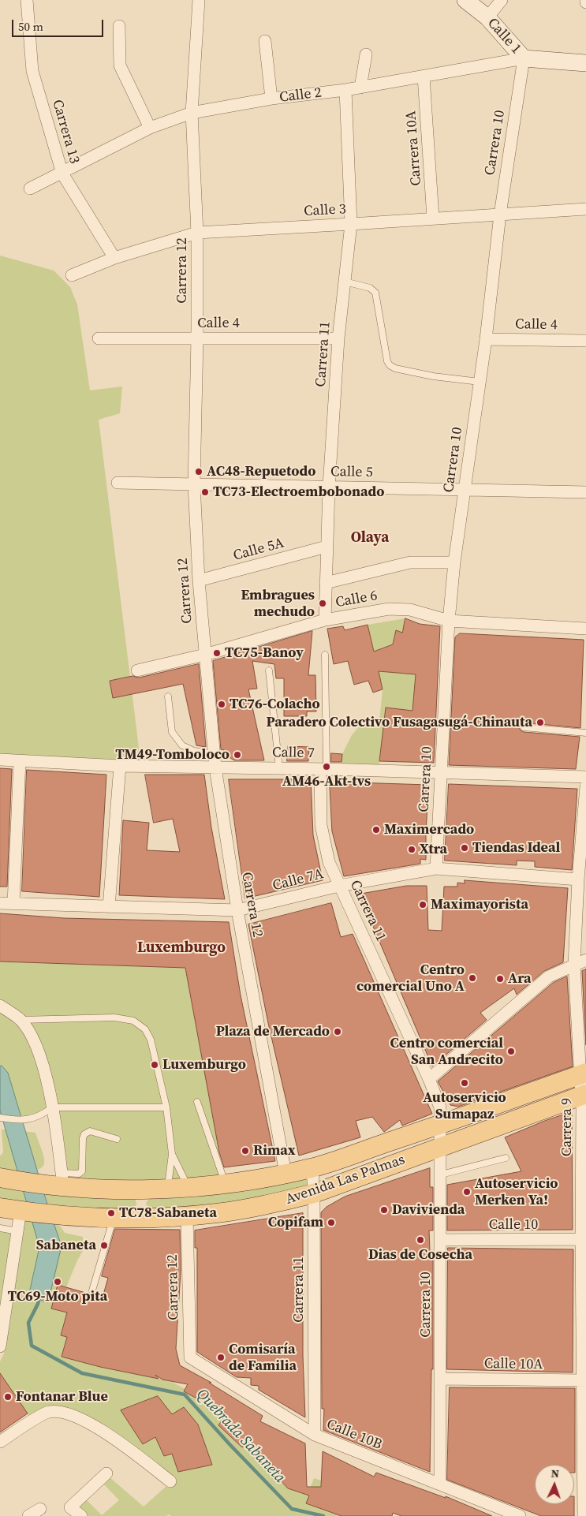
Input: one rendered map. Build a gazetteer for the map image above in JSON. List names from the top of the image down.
{
  "streets": {
    "main road": ["Avenida Las Palmas"],
    "street": [
      "Calle 1",
      "Calle 2",
      "Carrera 13",
      "Carrera 10",
      "Carrera 10A",
      "Calle 3",
      "Carrera 12",
      "Calle 4",
      "Carrera 11",
      "Calle 5",
      "Calle 5A",
      "Calle 6",
      "Calle 7",
      "Calle 7A",
      "Carrera 9",
      "Calle 10",
      "Calle 10A",
      "Calle 10B"
    ]
  },
  "crossings": [
    ["Calle 1", "Calle 2"],
    ["Calle 1", "Carrera 10"],
    ["Calle 2", "Carrera 13"],
    ["Calle 2", "Carrera 10"],
    ["Calle 2", "Carrera 10A"],
    ["Calle 2", "Carrera 12"],
    ["Calle 2", "Carrera 11"],
    ["Carrera 13", "Calle 3"],
    ["Carrera 10", "Calle 3"],
    ["Carrera 10", "Calle 4"],
    ["Carrera 10", "Carrera 11"],
    ["Carrera 10", "Calle 5"],
    ["Carrera 10", "Calle 6"],
    ["Carrera 10", "Calle 7"],
    ["Carrera 10", "Calle 7A"],
    ["Carrera 10", "Avenida Las Palmas"],
    ["Carrera 10", "Calle 10"],
    ["Carrera 10", "Calle 10A"],
    ["Carrera 10", "Calle 10B"],
    ["Carrera 10A", "Calle 3"],
    ["Calle 3", "Carrera 12"],
    ["Calle 3", "Carrera 11"],
    ["Carrera 12", "Calle 4"],
    ["Carrera 12", "Calle 5"],
    ["Carrera 12", "Calle 5A"],
    ["Carrera 12", "Calle 6"],
    ["Carrera 12", "Calle 7"],
    ["Carrera 12", "Calle 7A"],
    ["Carrera 12", "Avenida Las Palmas"],
    ["Carrera 12", "Calle 10B"],
    ["Calle 4", "Carrera 11"],
    ["Carrera 11", "Calle 5"],
    ["Carrera 11", "Calle 5A"],
    ["Carrera 11", "Calle 6"],
    ["Carrera 11", "Calle 7"],
    ["Carrera 11", "Calle 7A"],
    ["Carrera 11", "Avenida Las Palmas"],
    ["Carrera 11", "Calle 10B"],
    ["Calle 7A", "Carrera 9"],
    ["Carrera 9", "Avenida Las Palmas"],
    ["Carrera 9", "Calle 10"],
    ["Carrera 9", "Calle 10A"]
  ],
  "districts": ["Olaya", "Luxemburgo"],
  "water": ["Quebrada Sabaneta"],
  "places": [
    "AC48-Repuetodo",
    "TC73-Electroembobonado",
    "Embragues mechudo",
    "TC75-Banoy",
    "TC76-Colacho",
    "Paradero Colectivo Fusagasugá-Chinauta",
    "TM49-Tomboloco",
    "AM46-Akt-tvs",
    "Maximercado",
    "Tiendas Ideal",
    "Xtra",
    "Maximayorista",
    "Centro comercial Uno A",
    "Ara",
    "Plaza de Mercado",
    "Centro comercial San Andrecito",
    "Luxemburgo",
    "Autoservicio Sumapaz",
    "Rimax",
    "Autoservicio Merken Ya!",
    "Davivienda",
    "TC78-Sabaneta",
    "Copifam",
    "Dias de Cosecha",
    "Sabaneta",
    "TC69-Moto pita",
    "Comisaría de Familia",
    "Fontanar Blue"
  ],
  "scale_bar": "50 m",
  "north": "top"
}
